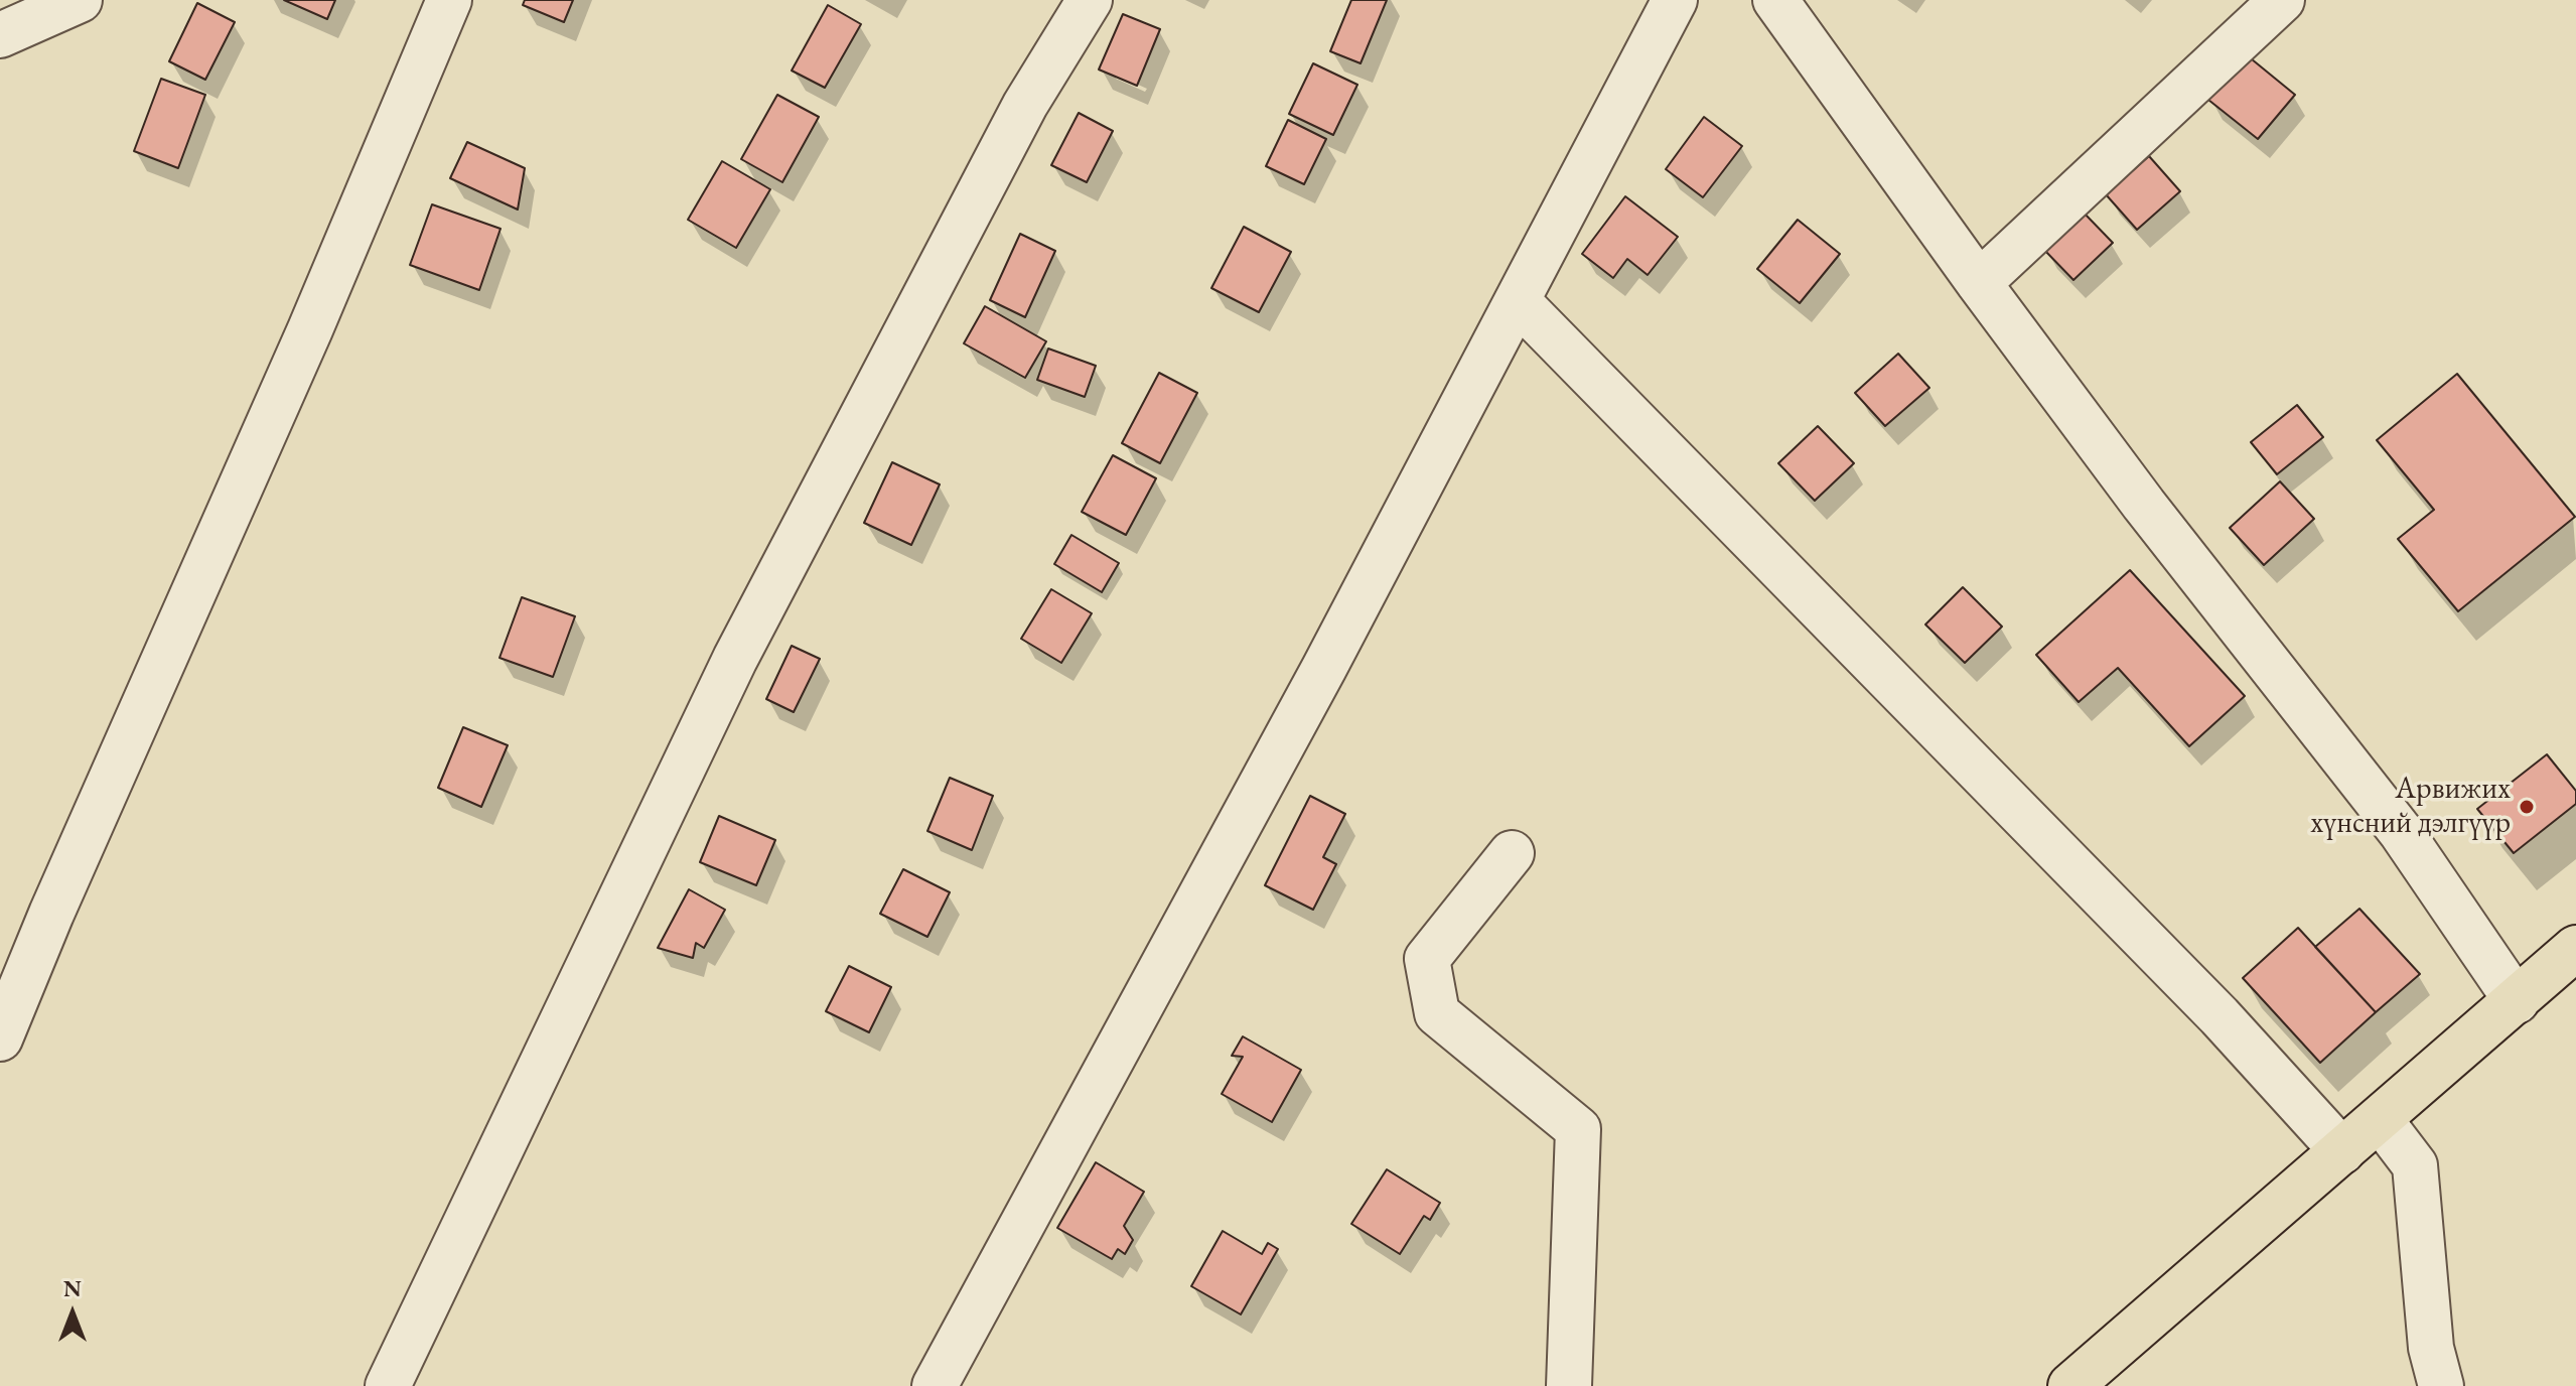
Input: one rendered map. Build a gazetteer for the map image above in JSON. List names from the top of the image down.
{
  "places": ["Арвижих хүнсний дэлгүүр"],
  "north": "top"
}
